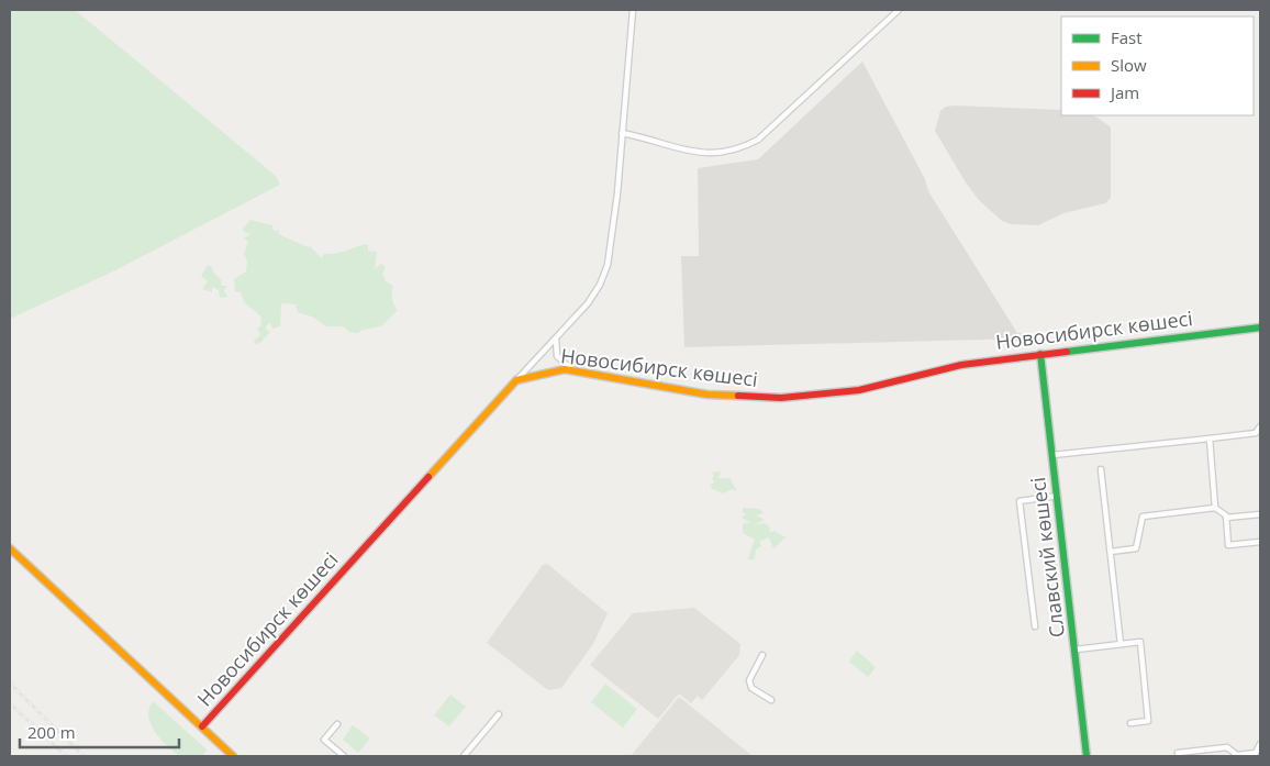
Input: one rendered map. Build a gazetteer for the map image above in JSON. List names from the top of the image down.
{
  "streets": {
    "main road": ["Новосибирск көшесі", "Славский көшесі"]
  },
  "crossings": [
    ["Новосибирск көшесі", "Славский көшесі"]
  ],
  "legend": ["Fast", "Slow", "Jam"],
  "scale_bar": "200 m"
}
